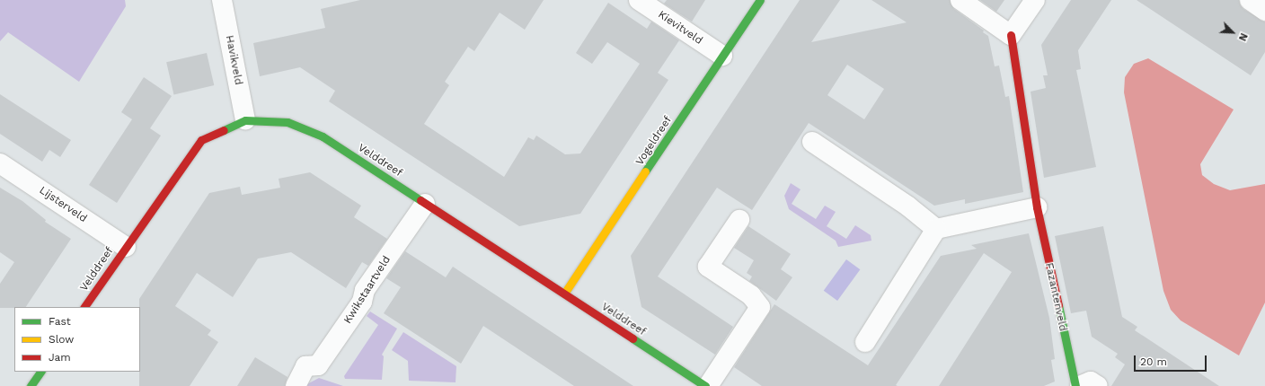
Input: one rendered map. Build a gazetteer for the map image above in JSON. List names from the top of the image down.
{
  "streets": {
    "street": [
      "Kievitveld",
      "Havikveld",
      "Vogeldreef",
      "Velddreef",
      "Lijsterveld",
      "Kwikstaartveld",
      "Fazantenveld"
    ]
  },
  "crossings": [
    ["Kievitveld", "Vogeldreef"],
    ["Havikveld", "Velddreef"],
    ["Vogeldreef", "Velddreef"],
    ["Velddreef", "Lijsterveld"],
    ["Velddreef", "Kwikstaartveld"]
  ],
  "legend": ["Fast", "Slow", "Jam"],
  "scale_bar": "20 m",
  "north": "bottom right"
}
